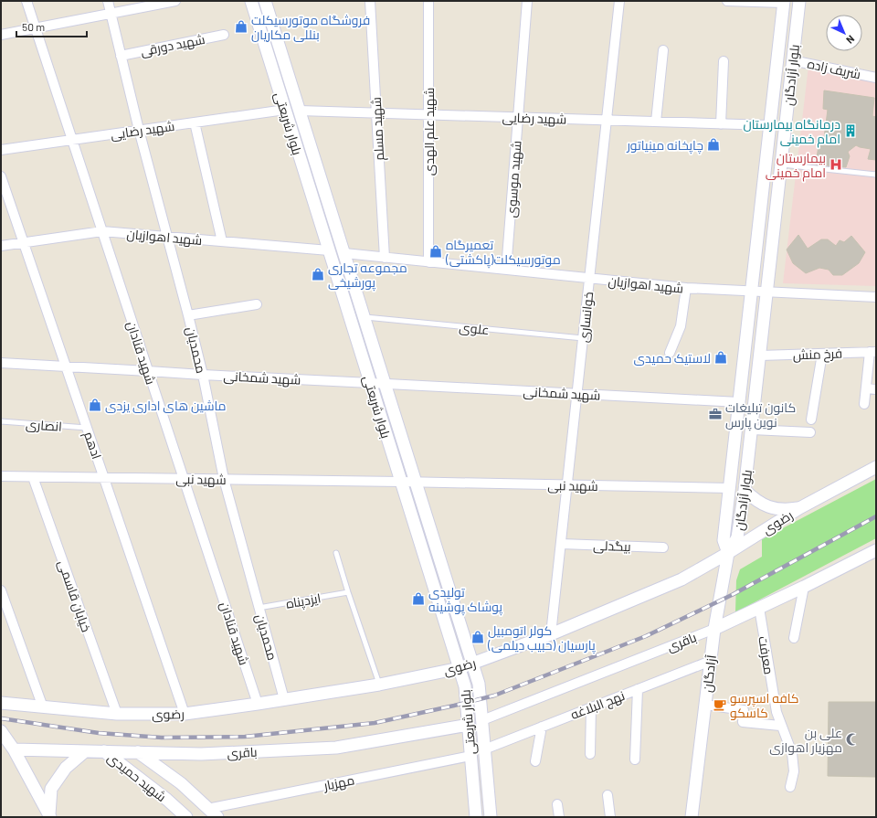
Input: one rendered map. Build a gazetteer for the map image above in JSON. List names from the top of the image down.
{
  "streets": {
    "main road": [
      "بلوار آزادگان",
      "بلوار شریعتی",
      "رضوی",
      "باقری",
      "آزادگان",
      "شهید حمیدی"
    ],
    "street": [
      "شهید دورقی",
      "شریف زاده",
      "شهید رضایی",
      "شهید مسلم",
      "شهید علم الهدی",
      "شهید موسوی",
      "شهید اهوازیان",
      "خوانساری",
      "محمدیان",
      "شهید قنادان",
      "فرخ منش",
      "شهید شمخانی",
      "ادهم",
      "شهید نبی",
      "بیگدلی",
      "خیابان قاسمی",
      "معرفت",
      "نهج البلاغه",
      "مهزیار"
    ],
    "lane": ["علوی", "انصاری", "ایزدپناه"]
  },
  "crossings": [
    ["شهید دورقی", "محمدیان"],
    ["شریف زاده", "بلوار آزادگان"],
    ["بلوار آزادگان", "شهید رضایی"],
    ["بلوار آزادگان", "شهید اهوازیان"],
    ["بلوار آزادگان", "فرخ منش"],
    ["بلوار آزادگان", "شهید شمخانی"],
    ["بلوار آزادگان", "شهید نبی"],
    ["بلوار آزادگان", "رضوی"],
    ["بلوار آزادگان", "آزادگان"],
    ["شهید رضایی", "بلوار شریعتی"],
    ["شهید رضایی", "شهید مسلم"],
    ["شهید رضایی", "شهید علم الهدی"],
    ["شهید رضایی", "شهید موسوی"],
    ["شهید رضایی", "خوانساری"],
    ["شهید رضایی", "محمدیان"],
    ["شهید رضایی", "شهید قنادان"],
    ["بلوار شریعتی", "شهید اهوازیان"],
    ["بلوار شریعتی", "علوی"],
    ["بلوار شریعتی", "شهید شمخانی"],
    ["بلوار شریعتی", "شهید نبی"],
    ["بلوار شریعتی", "رضوی"],
    ["بلوار شریعتی", "باقری"],
    ["بلوار شریعتی", "نهج البلاغه"],
    ["بلوار شریعتی", "مهزیار"],
    ["شهید مسلم", "شهید اهوازیان"],
    ["شهید علم الهدی", "شهید اهوازیان"],
    ["شهید موسوی", "شهید اهوازیان"],
    ["شهید اهوازیان", "خوانساری"],
    ["شهید اهوازیان", "محمدیان"],
    ["شهید اهوازیان", "شهید قنادان"],
    ["شهید اهوازیان", "ادهم"],
    ["خوانساری", "علوی"],
    ["خوانساری", "شهید شمخانی"],
    ["خوانساری", "شهید نبی"],
    ["خوانساری", "رضوی"],
    ["خوانساری", "بیگدلی"],
    ["محمدیان", "شهید شمخانی"],
    ["محمدیان", "شهید نبی"],
    ["محمدیان", "رضوی"],
    ["محمدیان", "ایزدپناه"],
    ["شهید قنادان", "شهید شمخانی"],
    ["شهید قنادان", "شهید نبی"],
    ["شهید قنادان", "رضوی"],
    ["شهید شمخانی", "ادهم"],
    ["انصاری", "ادهم"],
    ["ادهم", "شهید نبی"],
    ["ادهم", "رضوی"],
    ["شهید نبی", "خیابان قاسمی"],
    ["رضوی", "خیابان قاسمی"],
    ["رضوی", "آزادگان"],
    ["باقری", "معرفت"],
    ["باقری", "آزادگان"],
    ["باقری", "شهید حمیدی"],
    ["آزادگان", "نهج البلاغه"],
    ["شهید حمیدی", "مهزیار"]
  ],
  "places": {
    "shop": [
      "فروشگاه موتورسیکلت بنللی مکاریان",
      "چاپخانه مینیاتور",
      "تعمیرگاه موتورسیکلت(پاکشتی)",
      "مجموعه تجاری پورشیخی",
      "لاستیک حمیدی",
      "ماشین های اداری یزدی",
      "تولیدی پوشاک پوشینه",
      "کولر اتومبیل پارسیان (حبیب دیلمی)"
    ],
    "building": ["درمانگاه بیمارستان امام خمینی"],
    "hospital": ["بیمارستان امام خمینی"],
    "office": ["کانون تبلیغات نوین پارس"],
    "cafe": ["کافه اسپرسو کاسکو"],
    "mosque": ["علی بن مهزیار اهوازی"]
  },
  "scale_bar": "50 m",
  "north": "bottom right"
}
